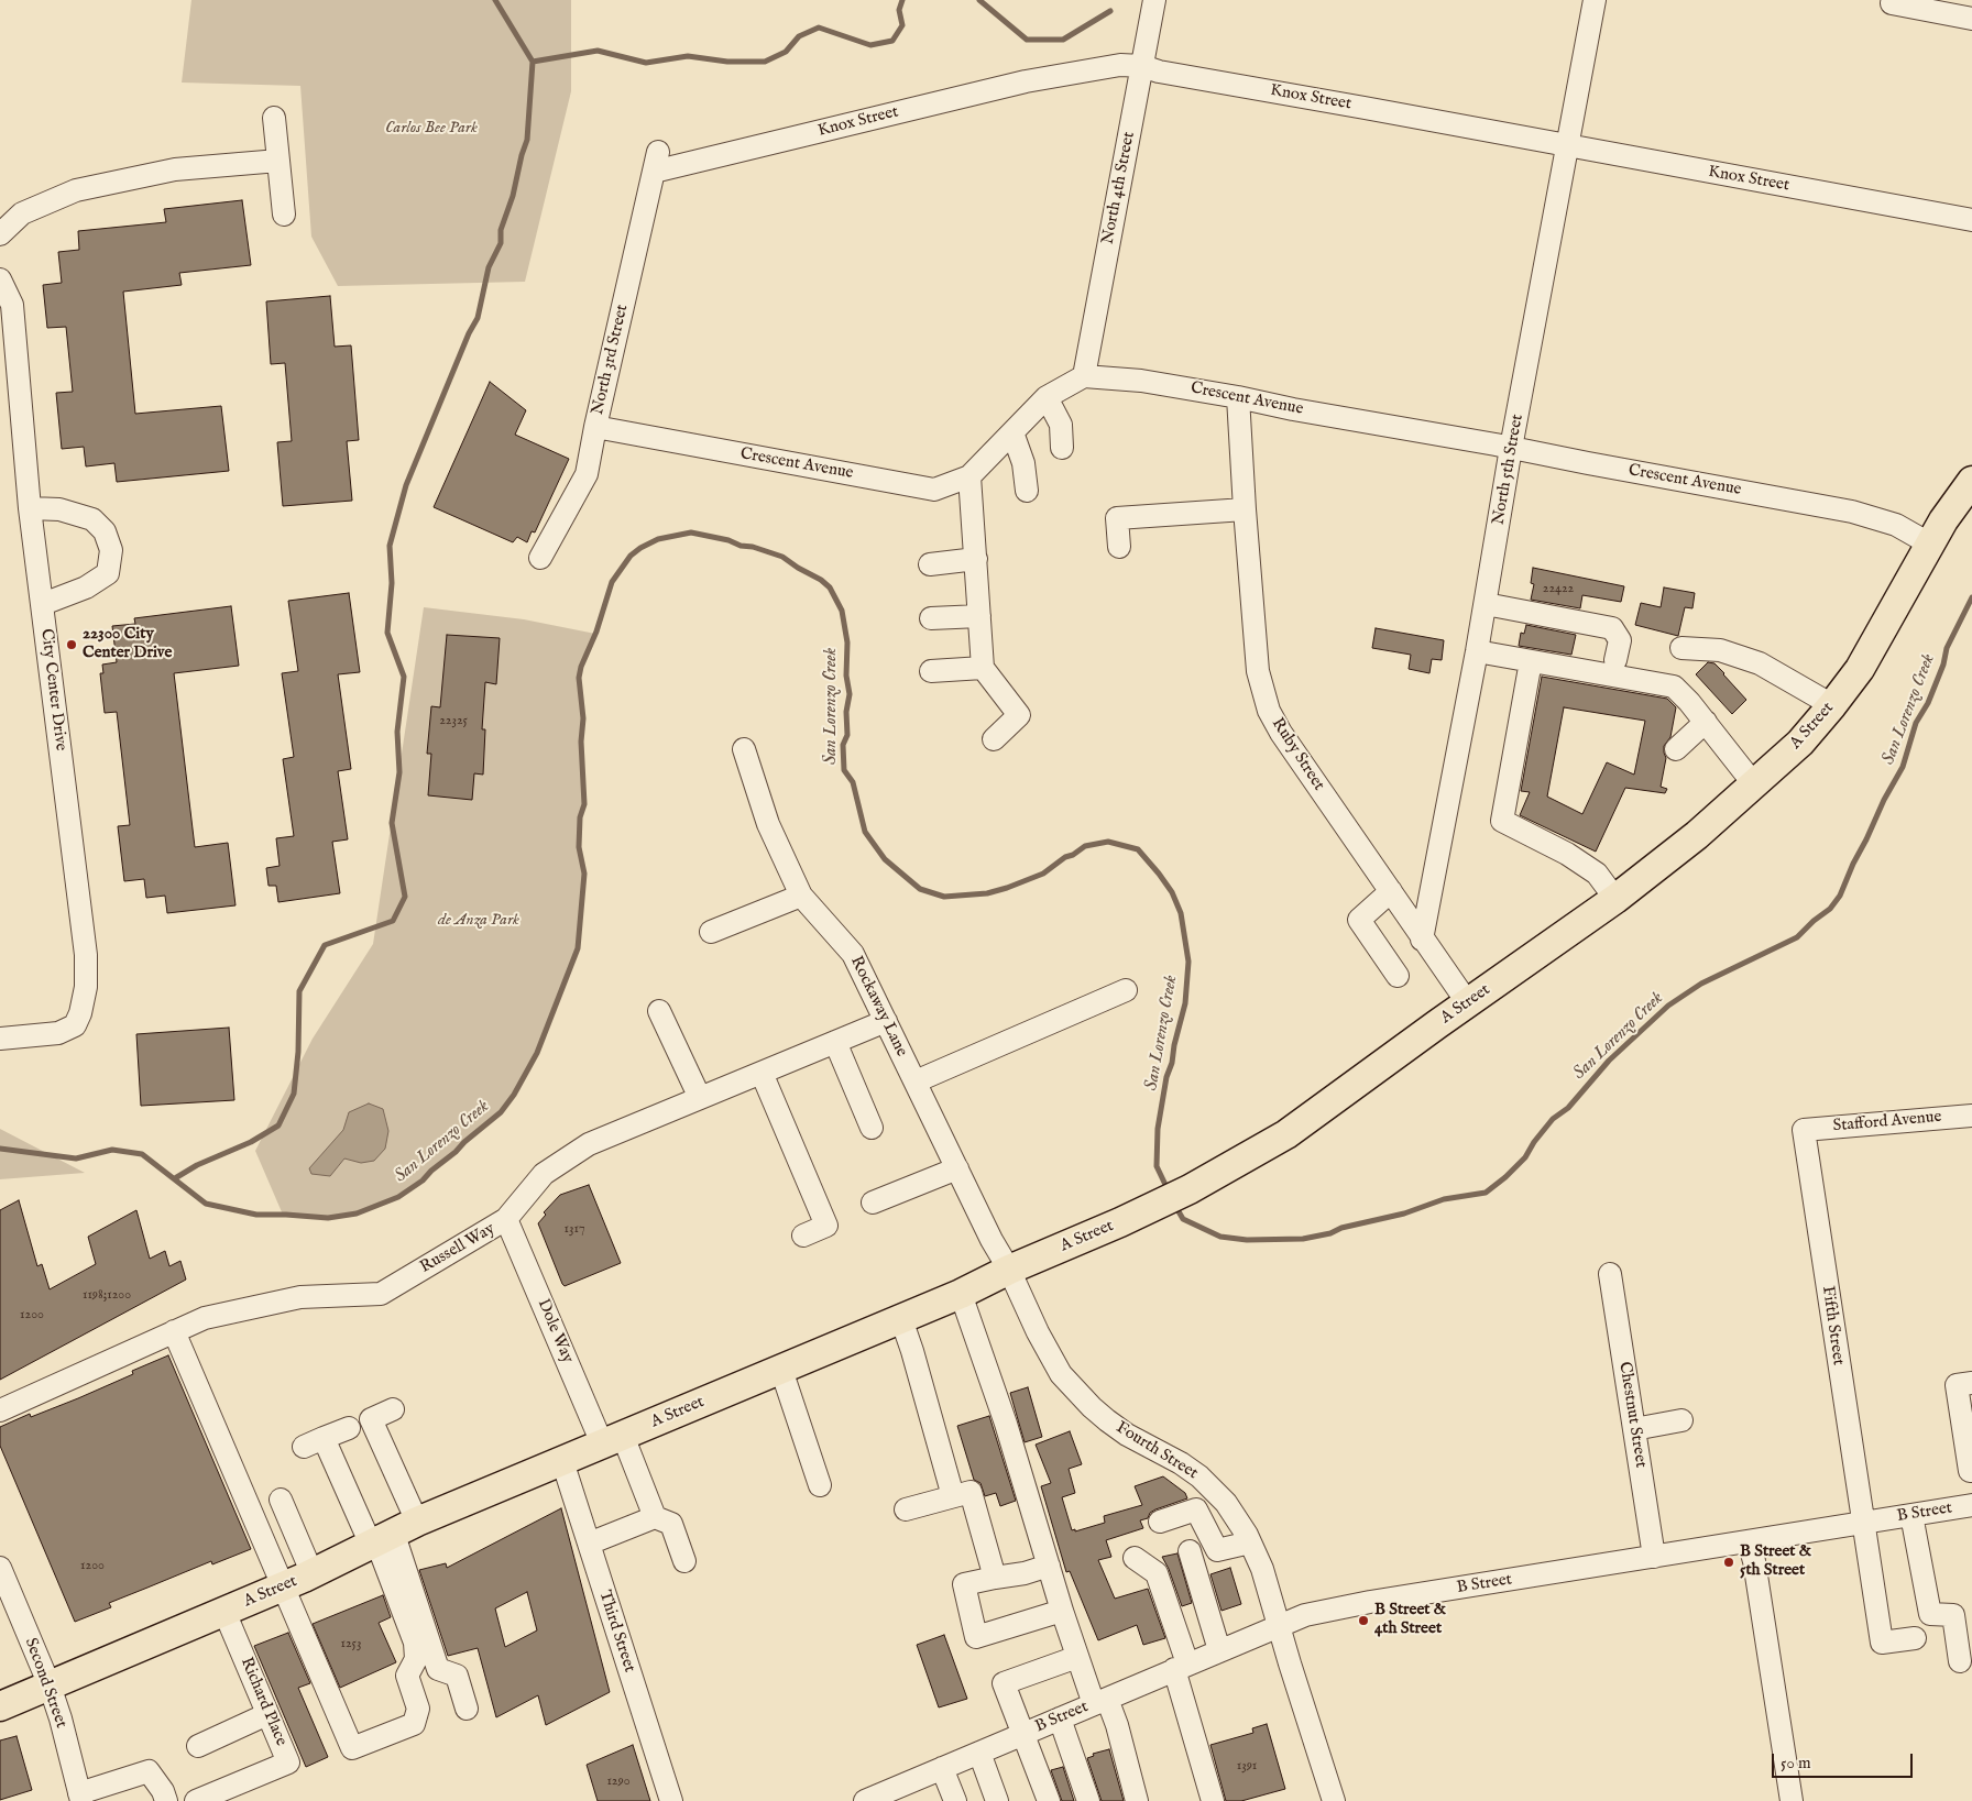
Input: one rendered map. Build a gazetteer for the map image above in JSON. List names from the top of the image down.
{
  "streets": {
    "main road": ["A Street"],
    "street": [
      "Knox Street",
      "North 4th Street",
      "North 3rd Street",
      "Crescent Avenue",
      "North 5th Street",
      "City Center Drive",
      "Ruby Street",
      "Rockaway Lane",
      "Stafford Avenue",
      "Russell Way",
      "Fifth Street",
      "Dole Way",
      "Chestnut Street",
      "Fourth Street",
      "B Street",
      "Third Street",
      "Second Street",
      "Richard Place"
    ]
  },
  "crossings": [
    ["Knox Street", "North 4th Street"],
    ["Knox Street", "North 3rd Street"],
    ["Knox Street", "North 5th Street"],
    ["North 4th Street", "Crescent Avenue"],
    ["North 3rd Street", "Crescent Avenue"],
    ["Crescent Avenue", "North 5th Street"],
    ["Crescent Avenue", "A Street"],
    ["Crescent Avenue", "Ruby Street"],
    ["North 5th Street", "Ruby Street"],
    ["A Street", "Ruby Street"],
    ["A Street", "Rockaway Lane"],
    ["A Street", "Dole Way"],
    ["A Street", "Fourth Street"],
    ["A Street", "Third Street"],
    ["A Street", "Second Street"],
    ["A Street", "Richard Place"],
    ["Rockaway Lane", "Russell Way"],
    ["Rockaway Lane", "Fourth Street"],
    ["Stafford Avenue", "Fifth Street"],
    ["Russell Way", "Dole Way"],
    ["Fifth Street", "B Street"],
    ["Chestnut Street", "B Street"],
    ["Fourth Street", "B Street"]
  ],
  "water": ["San Lorenzo Creek"],
  "parks": ["Carlos Bee Park", "de Anza Park"],
  "places": ["22300 City Center Drive", "B Street & 5th Street", "B Street & 4th Street"],
  "house_numbers": [
    "22422",
    "22325",
    "1317",
    "1198;1200",
    "1200",
    "1200",
    "1253",
    "1391",
    "1290"
  ],
  "scale_bar": "50 m"
}
